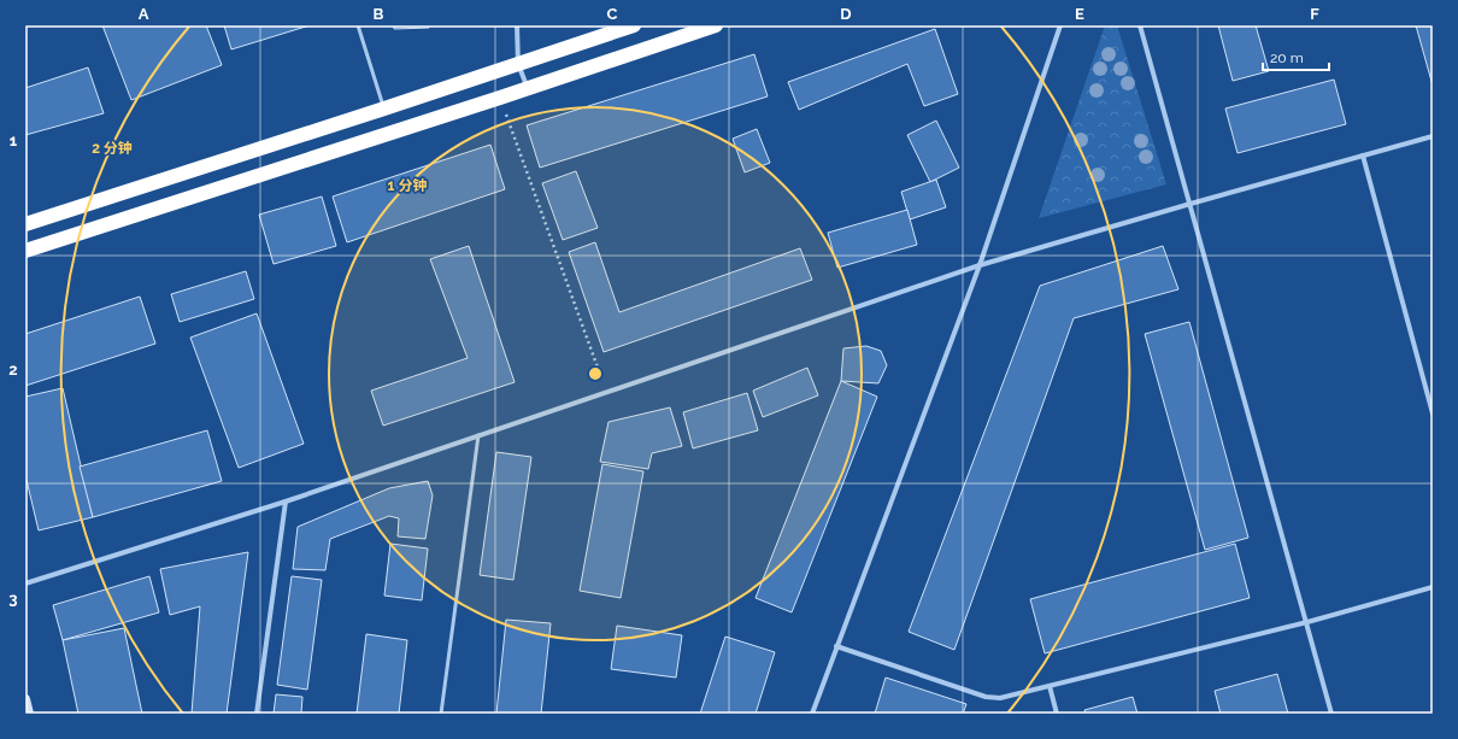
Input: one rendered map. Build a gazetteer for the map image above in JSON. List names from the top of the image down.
{
  "scale_bar": "20 m",
  "grid": {
    "columns": [
      "A",
      "B",
      "C",
      "D",
      "E",
      "F"
    ],
    "rows": ["1", "2", "3"]
  },
  "rings": ["2 分钟", "1 分钟"]
}
